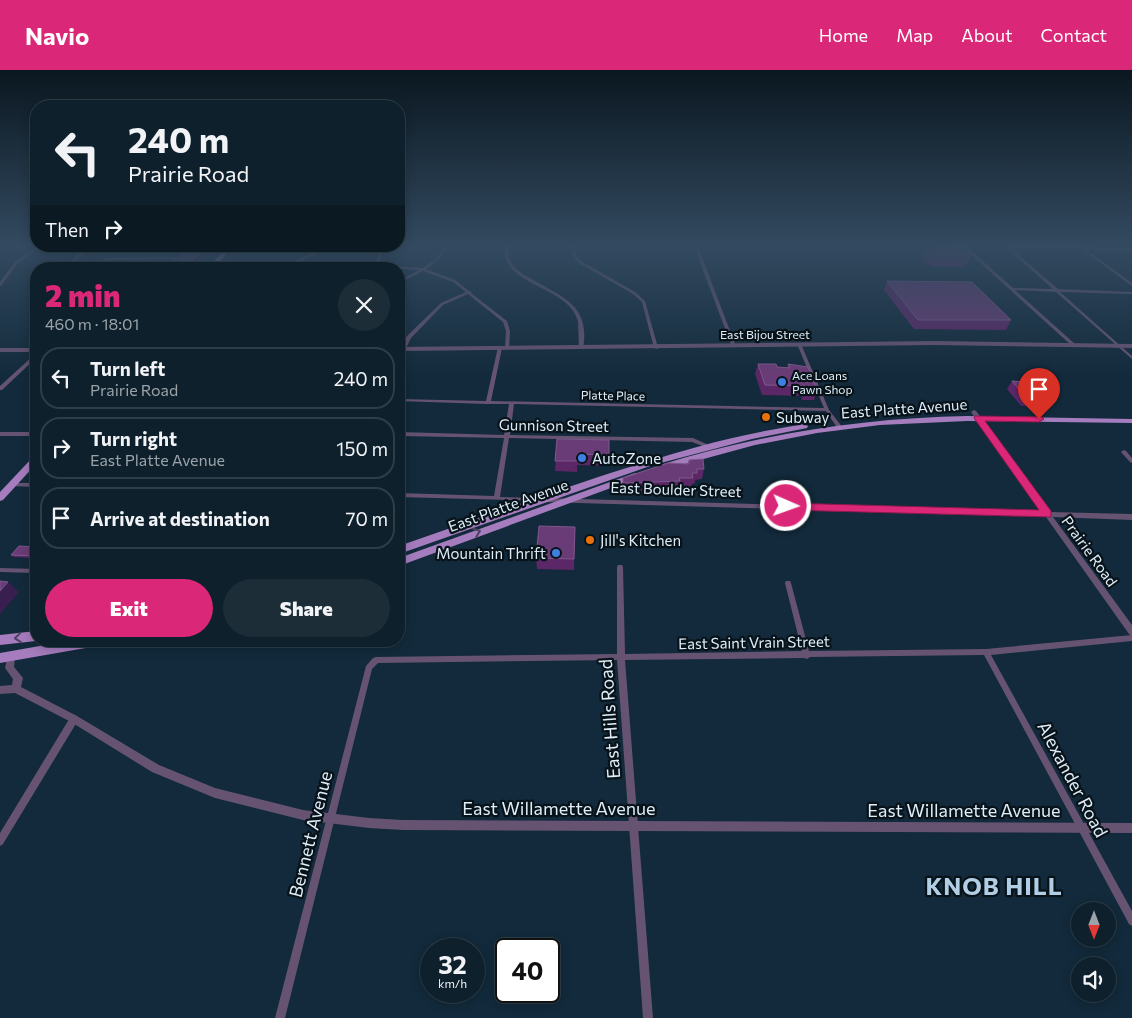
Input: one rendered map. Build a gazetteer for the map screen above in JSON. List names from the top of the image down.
{
  "streets": {
    "main road": ["East Platte Avenue"],
    "street": [
      "East Bijou Street",
      "Platte Place",
      "Gunnison Street",
      "East Boulder Street",
      "Prairie Road",
      "East Saint Vrain Street",
      "East Hills Road",
      "Alexander Road",
      "East Willamette Avenue",
      "Bennett Avenue"
    ]
  },
  "crossings": [
    ["East Platte Avenue", "Gunnison Street"],
    ["East Platte Avenue", "East Boulder Street"],
    ["East Platte Avenue", "Prairie Road"],
    ["East Boulder Street", "Prairie Road"],
    ["East Saint Vrain Street", "East Hills Road"],
    ["East Saint Vrain Street", "Alexander Road"],
    ["East Saint Vrain Street", "Bennett Avenue"],
    ["East Hills Road", "East Willamette Avenue"],
    ["Alexander Road", "East Willamette Avenue"],
    ["East Willamette Avenue", "Bennett Avenue"]
  ],
  "districts": ["KNOB HILL"],
  "places": [
    "Ace Loans Pawn Shop",
    "Subway",
    "AutoZone",
    "Jill's Kitchen",
    "Mountain Thrift"
  ],
  "north": "bottom",
  "page": {
    "header": "Navio",
    "nav": [
      "Home",
      "Map",
      "About",
      "Contact"
    ],
    "turn": ["240 m", "Prairie Road"],
    "then": "Then",
    "heading": ["2 min", "460 m · 18:01"],
    "list": [
      {
        "name": "Turn left",
        "note": "Prairie Road",
        "value": "240 m"
      },
      {
        "name": "Turn right",
        "note": "East Platte Avenue",
        "value": "150 m"
      },
      {
        "name": "Arrive at destination",
        "value": "70 m"
      }
    ],
    "buttons": ["Exit", "Share"],
    "speed": "32 km/h",
    "limit": "40"
  }
}
